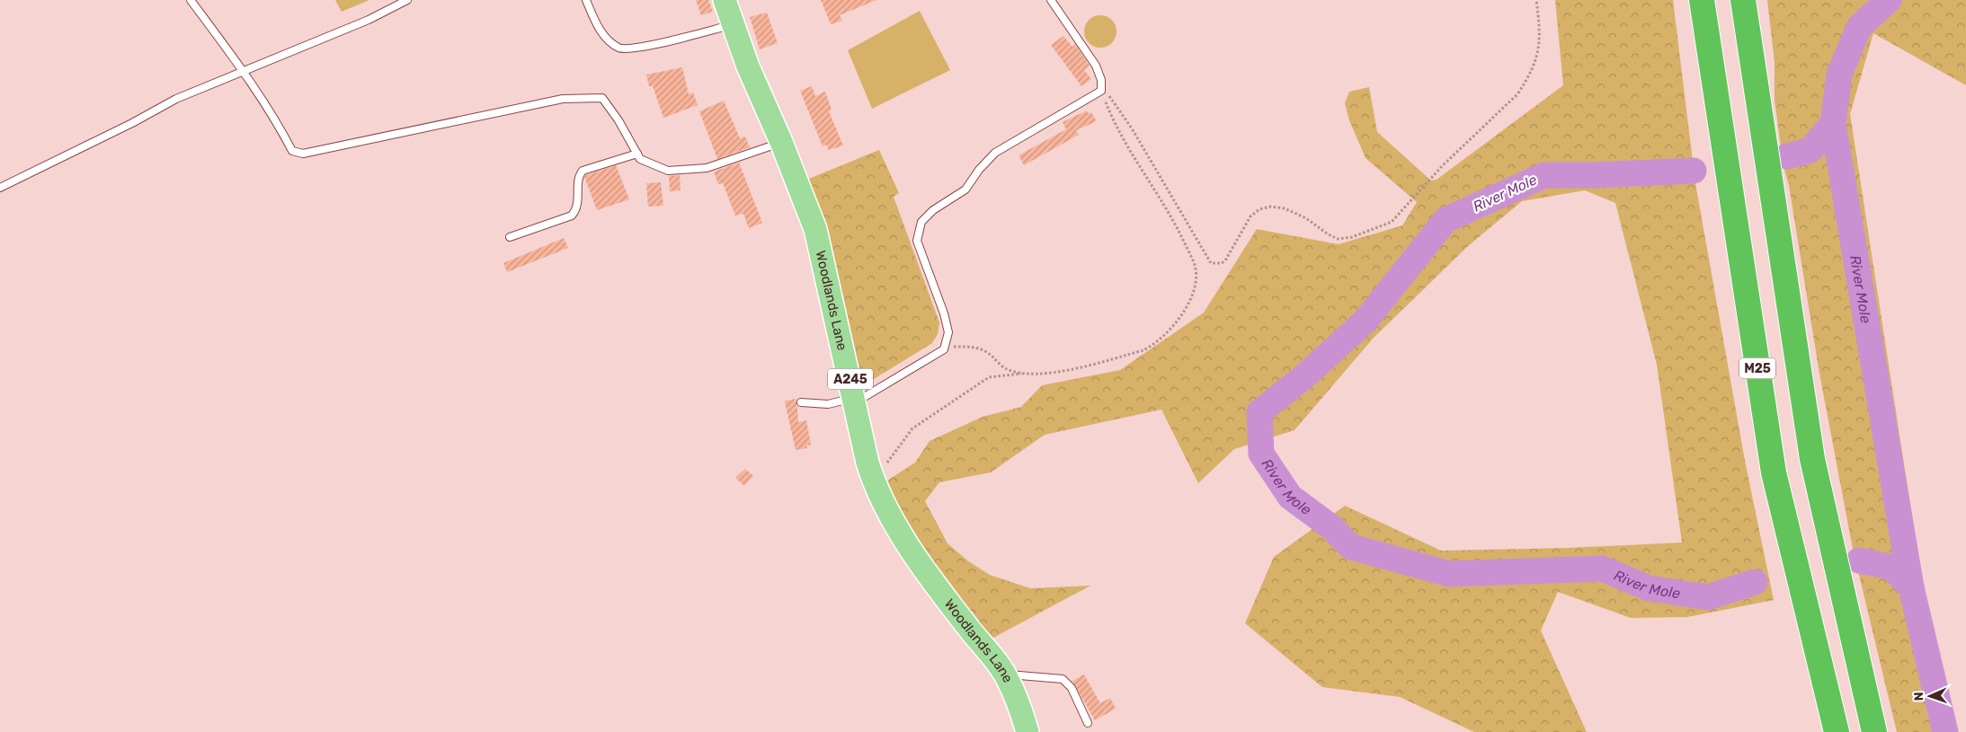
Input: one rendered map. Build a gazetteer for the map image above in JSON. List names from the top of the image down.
{
  "streets": {
    "highway": ["M25"],
    "main road": ["Woodlands Lane", "A245"]
  },
  "water": ["River Mole"],
  "north": "left"
}
